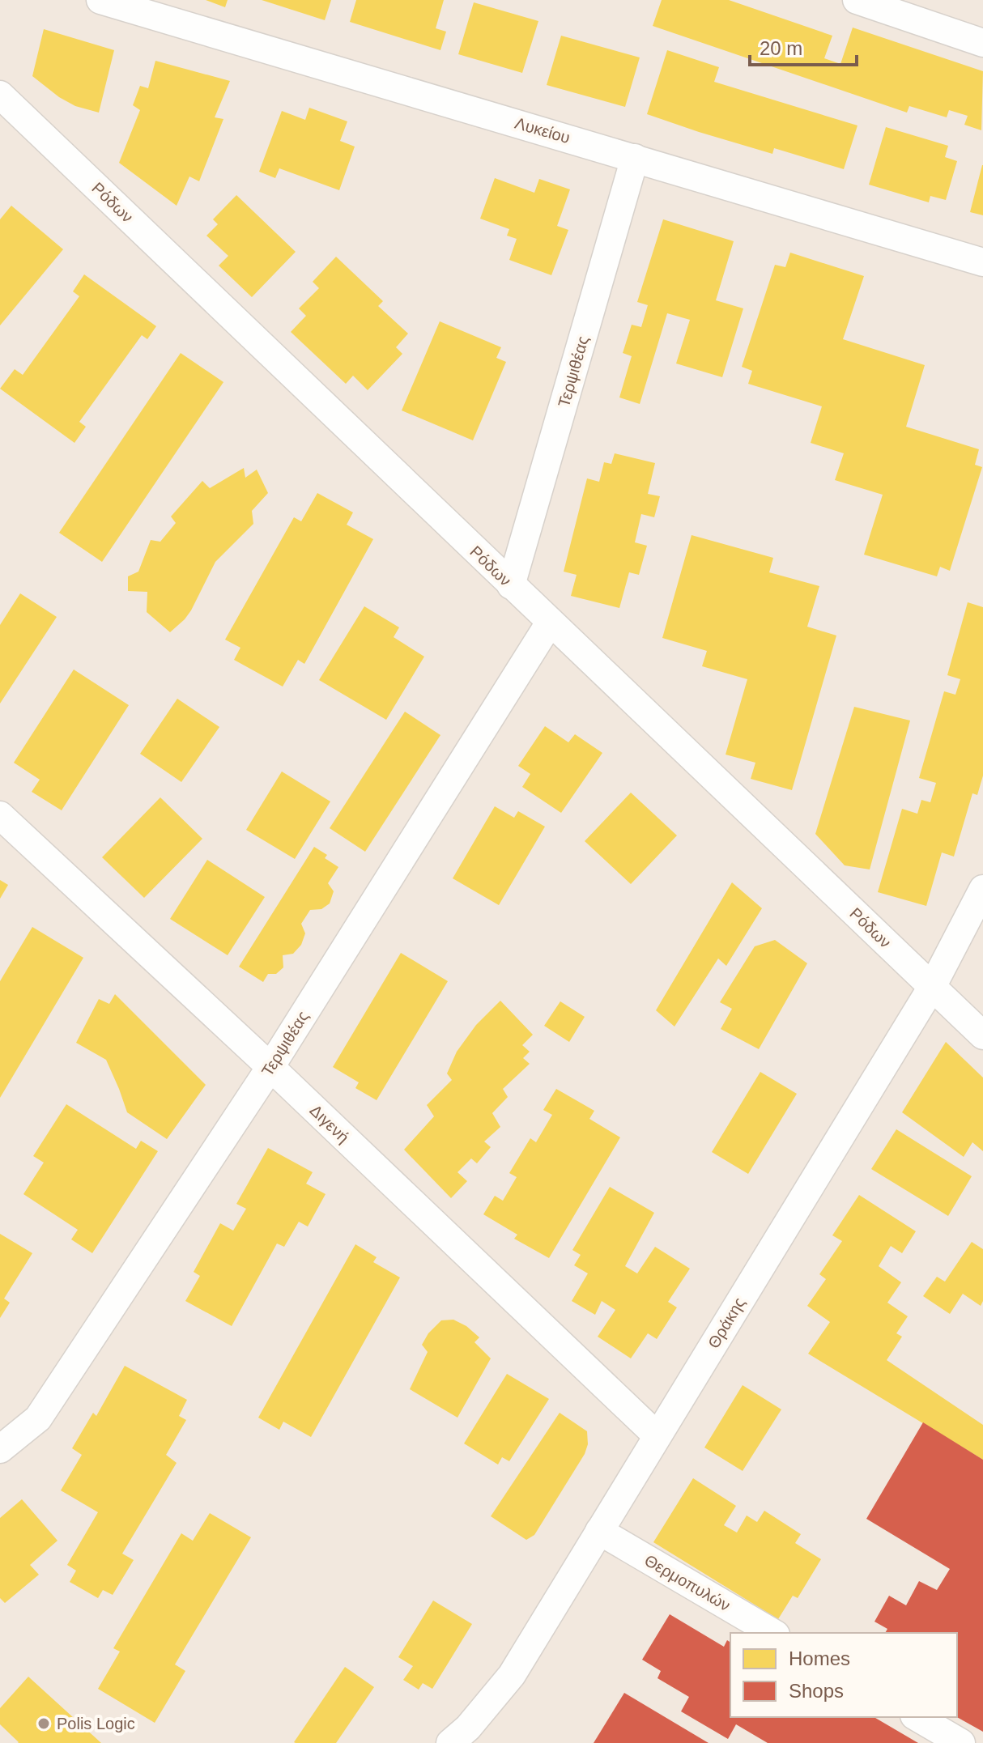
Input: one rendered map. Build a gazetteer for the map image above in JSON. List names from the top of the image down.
{
  "streets": {
    "street": [
      "Λυκείου",
      "Ρόδων",
      "Τερψιθέας",
      "Διγενή",
      "Θράκης",
      "Θερμοπυλών"
    ]
  },
  "crossings": [
    ["Λυκείου", "Τερψιθέας"],
    ["Ρόδων", "Τερψιθέας"],
    ["Ρόδων", "Θράκης"],
    ["Τερψιθέας", "Διγενή"],
    ["Διγενή", "Θράκης"],
    ["Θράκης", "Θερμοπυλών"]
  ],
  "places": ["Polis Logic"],
  "legend": ["Homes", "Shops"],
  "scale_bar": "20 m"
}
